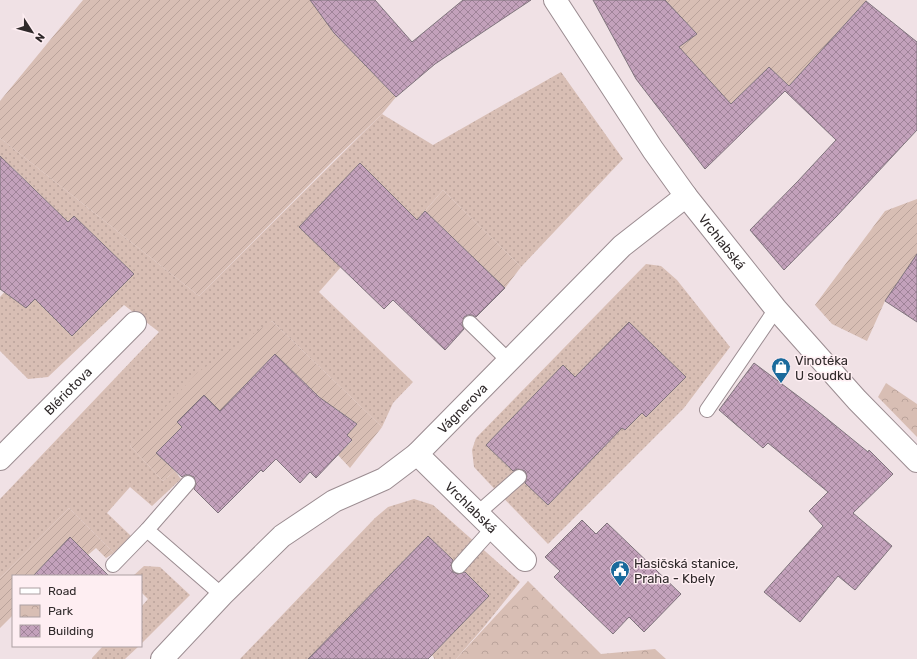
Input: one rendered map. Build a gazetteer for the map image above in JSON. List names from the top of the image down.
{
  "streets": {
    "street": ["Vrchlabská", "Blériotova", "Vágnerova"]
  },
  "crossings": [
    ["Vrchlabská", "Vágnerova"]
  ],
  "places": {
    "shop": ["Vinotéka U soudku"],
    "public building": ["Hasičská stanice, Praha - Kbely"]
  },
  "legend": ["Road", "Park", "Building"],
  "north": "bottom right"
}
